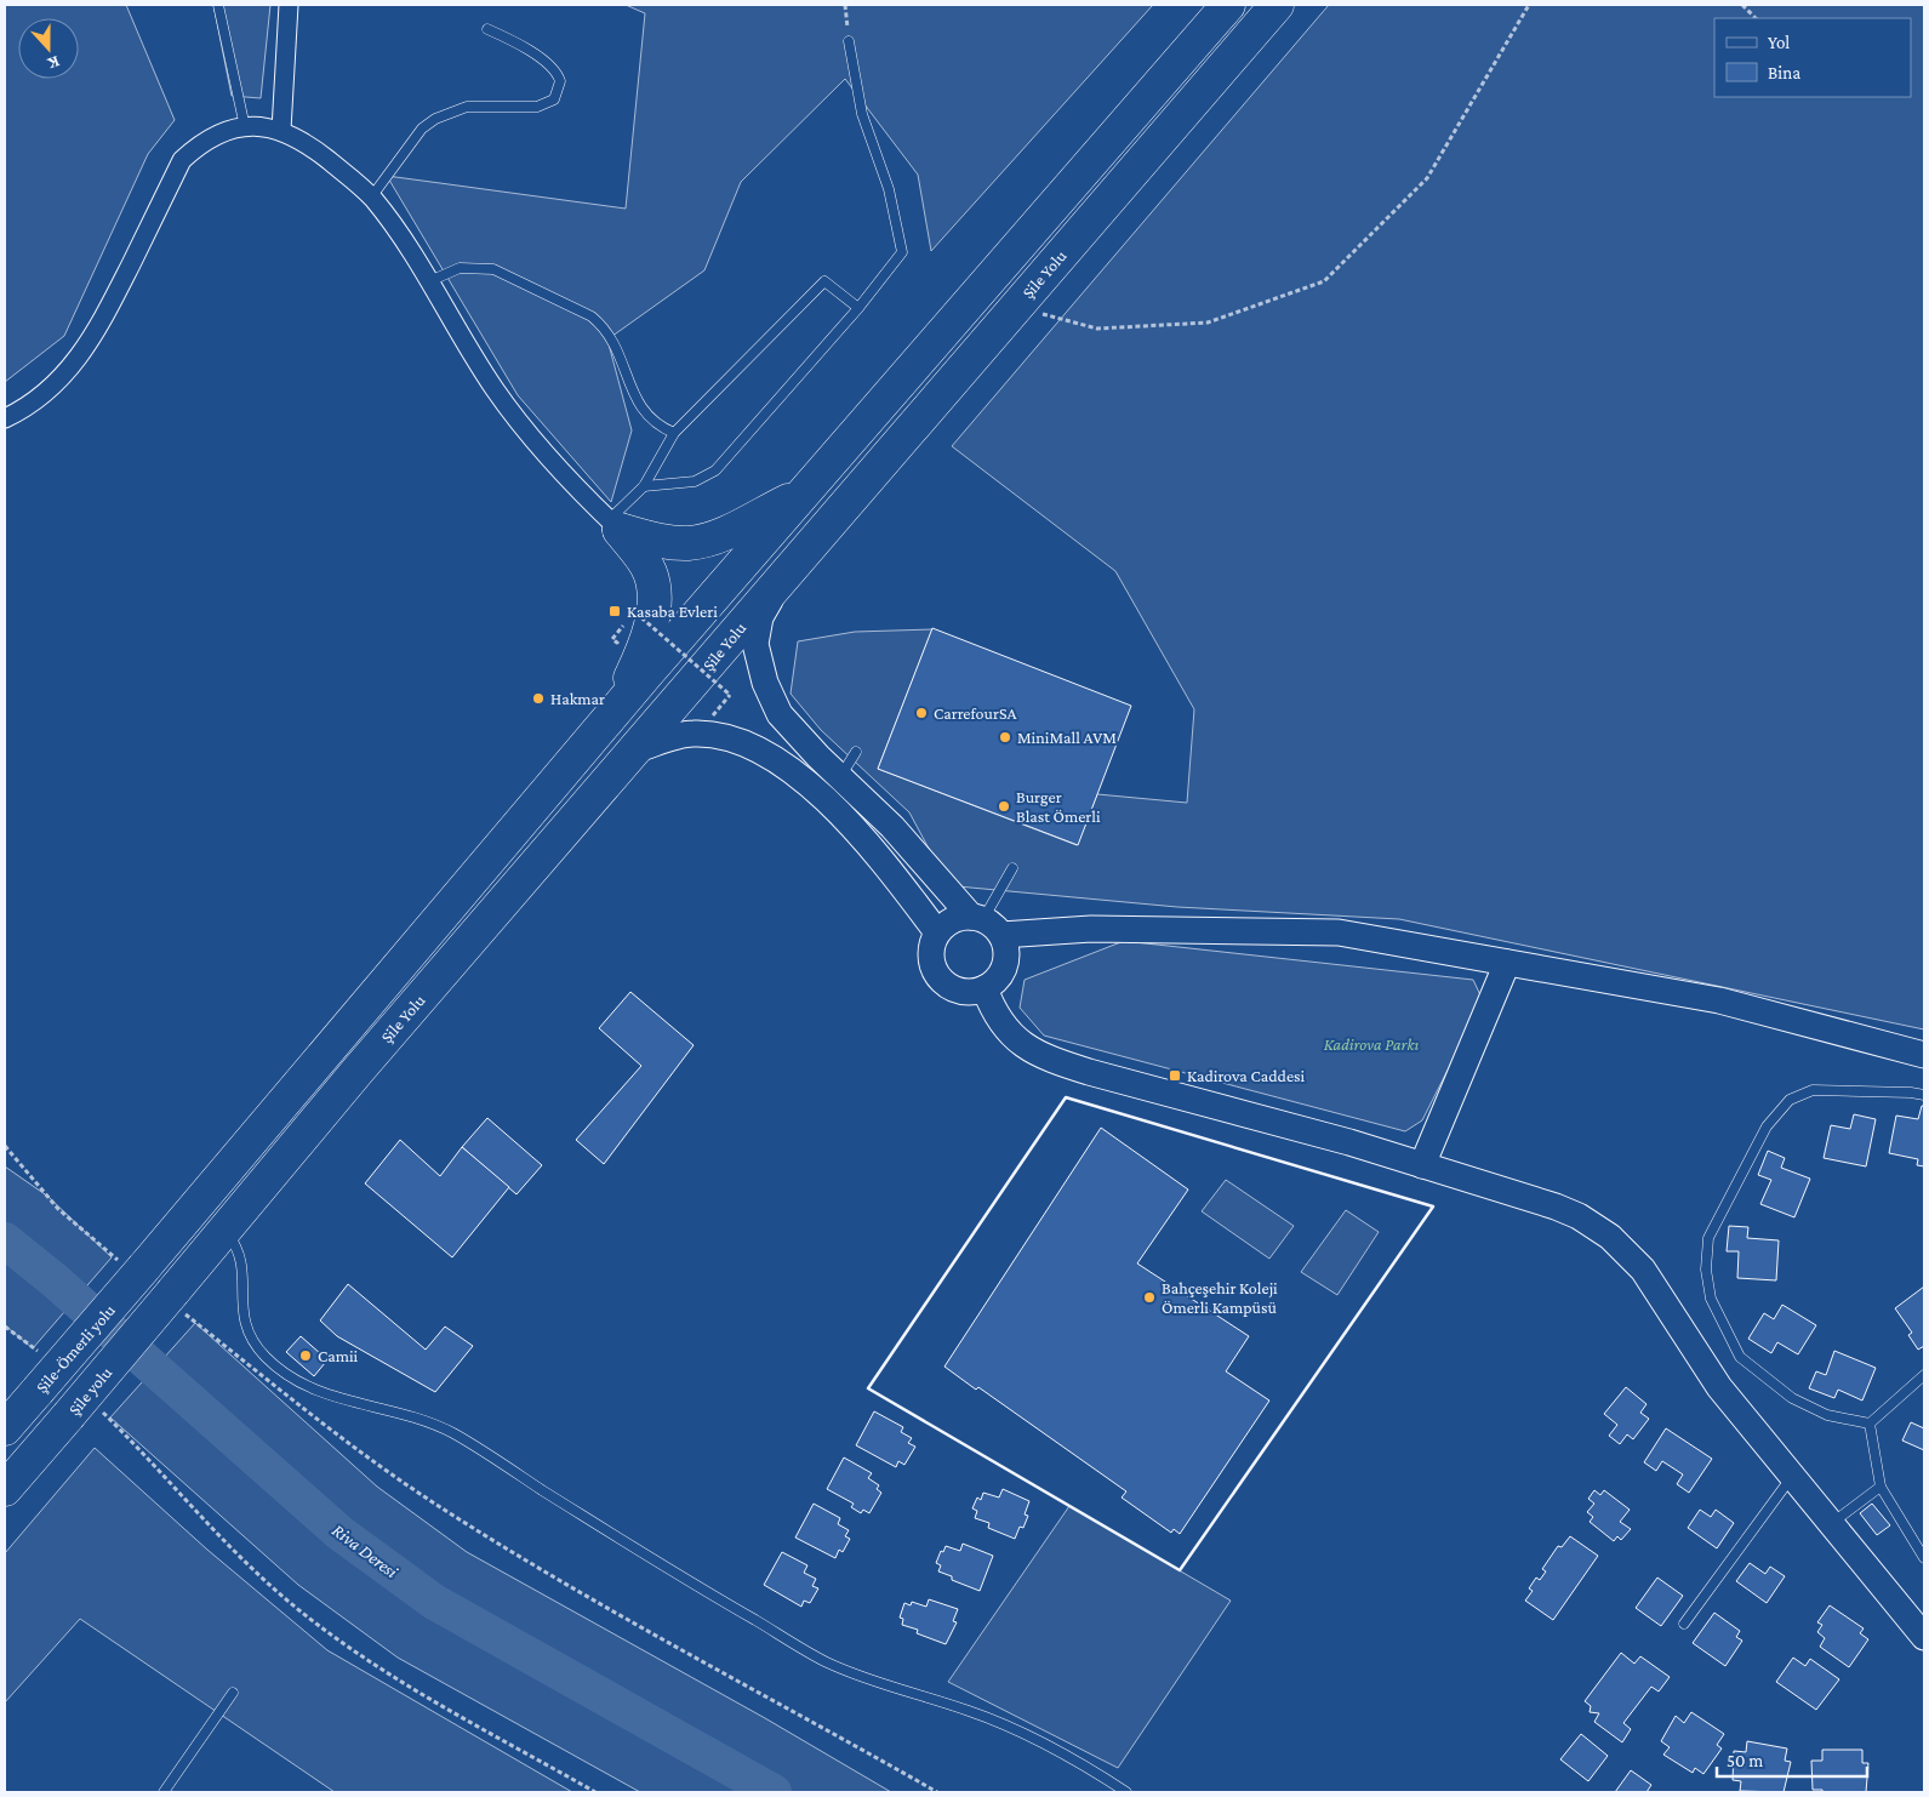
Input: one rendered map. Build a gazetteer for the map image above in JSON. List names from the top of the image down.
{
  "streets": {
    "highway": ["Şile Yolu", "Şile-Ömerli yolu", "Şile yolu"]
  },
  "crossings": [
    ["Şile Yolu", "Şile yolu"]
  ],
  "water": ["Riva Deresi"],
  "parks": ["Kadirova Parkı"],
  "places": {
    "transit": ["Kasaba Evleri", "Kadirova Caddesi"],
    "other": [
      "Hakmar",
      "CarrefourSA",
      "MiniMall AVM",
      "Burger Blast Ömerli",
      "Bahçeşehir Koleji Ömerli Kampüsü",
      "Camii"
    ]
  },
  "legend": ["Yol", "Bina"],
  "scale_bar": "50 m",
  "north": "bottom"
}
